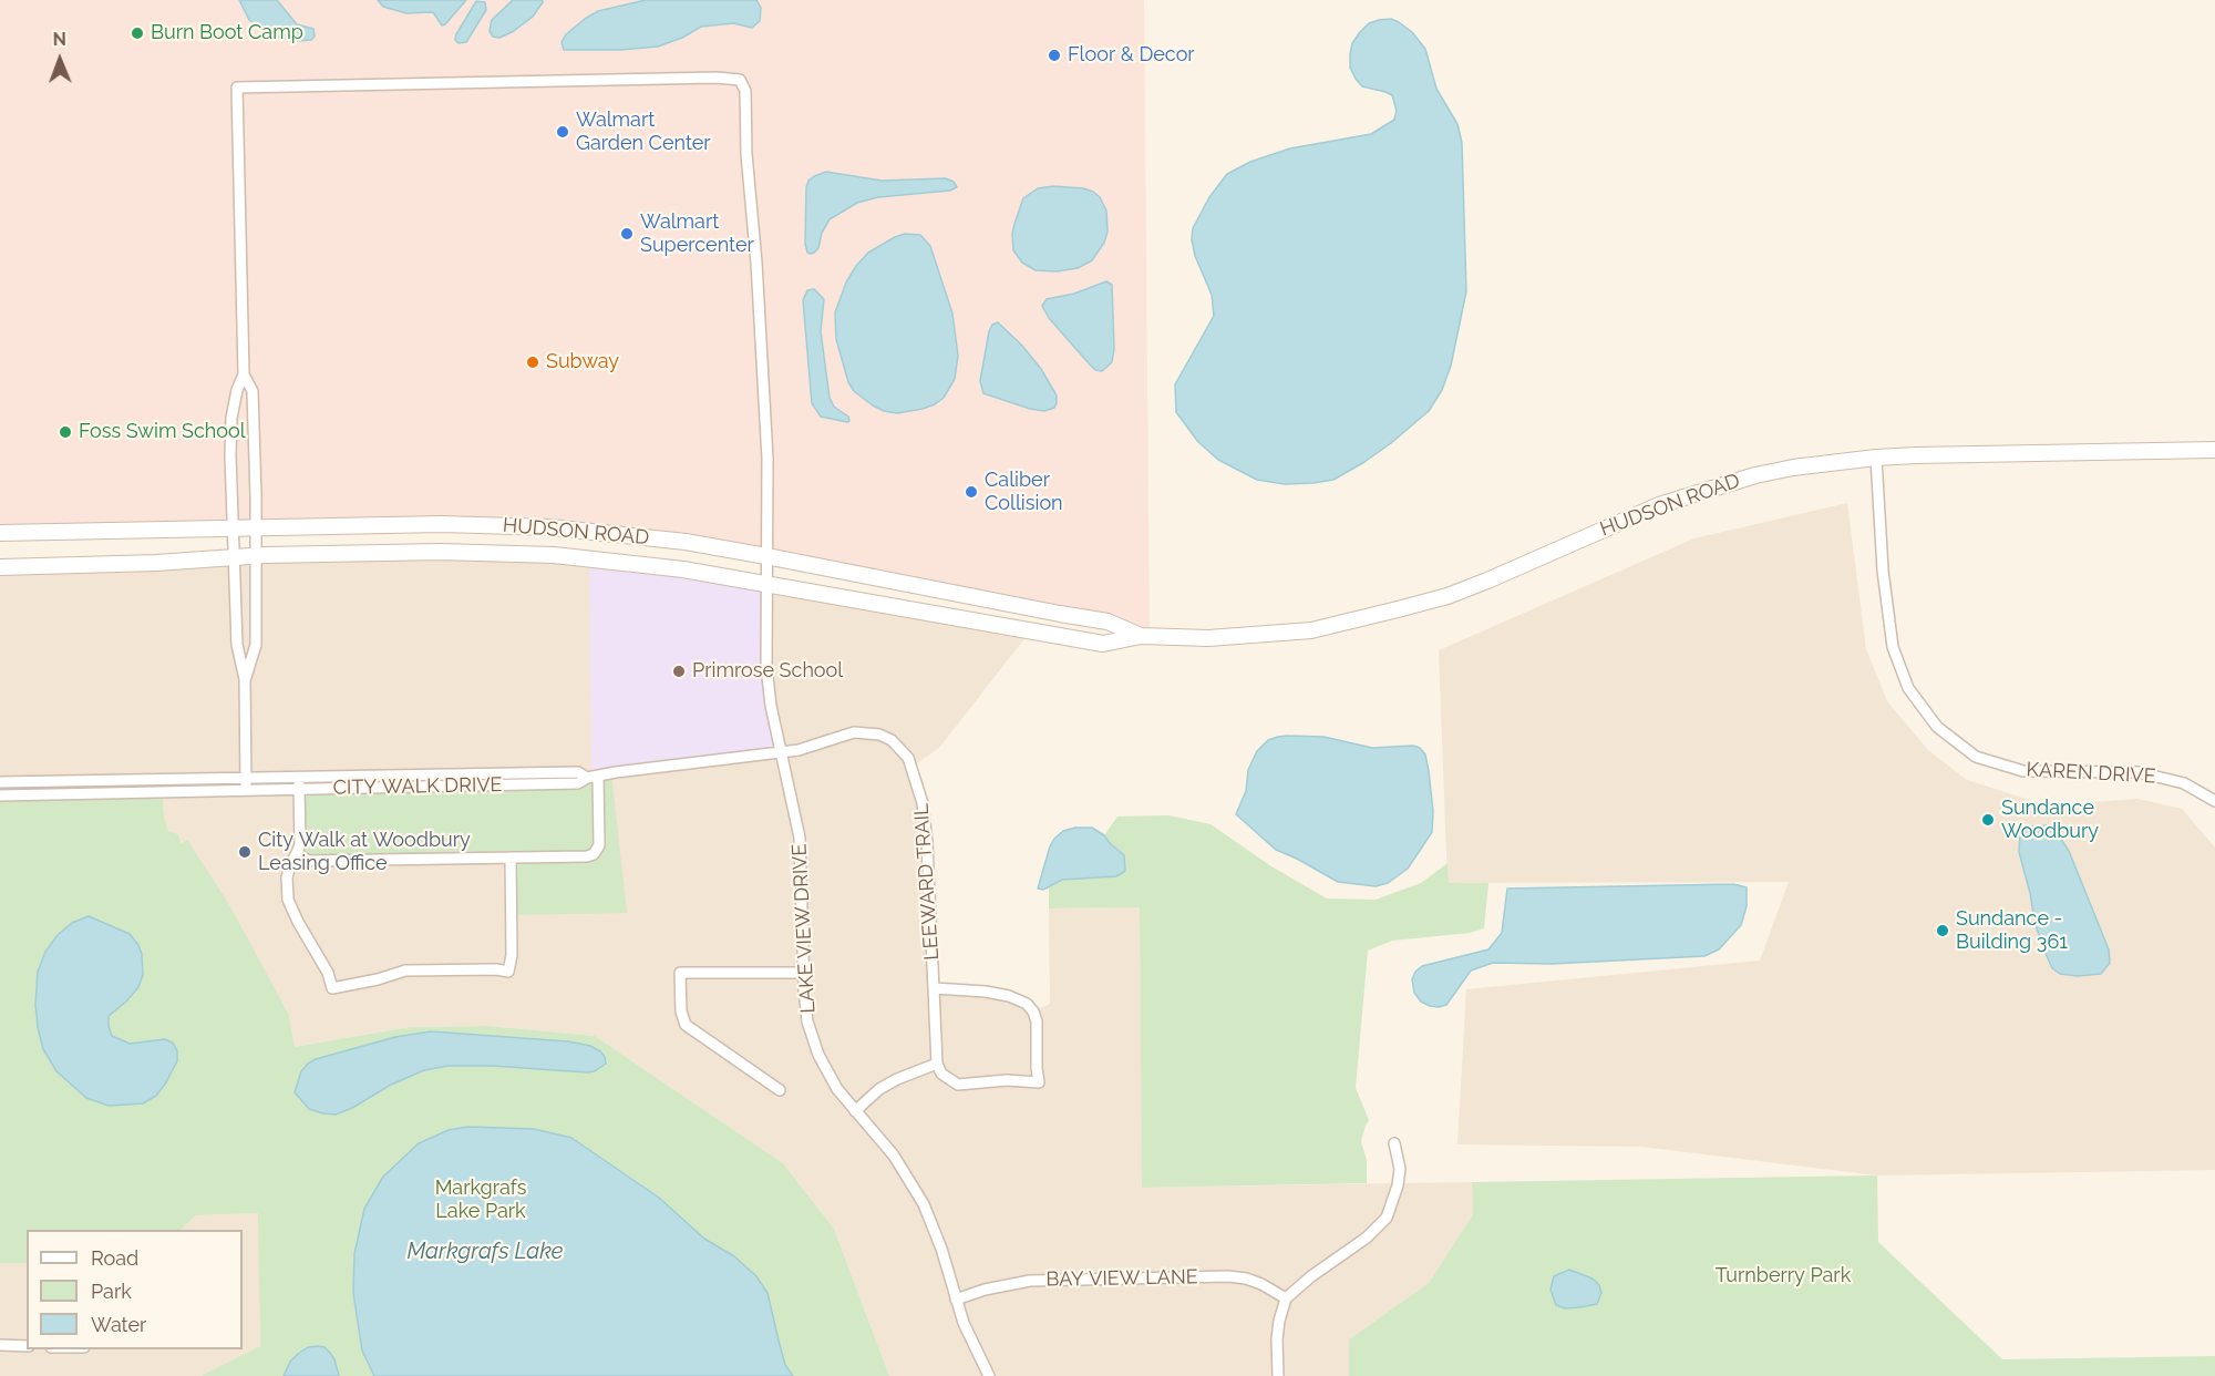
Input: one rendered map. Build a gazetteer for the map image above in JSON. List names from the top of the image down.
{
  "streets": {
    "street": [
      "HUDSON ROAD",
      "KAREN DRIVE",
      "CITY WALK DRIVE",
      "LEEWARD TRAIL",
      "LAKE VIEW DRIVE",
      "BAY VIEW LANE"
    ]
  },
  "crossings": [
    ["HUDSON ROAD", "KAREN DRIVE"],
    ["HUDSON ROAD", "LAKE VIEW DRIVE"],
    ["CITY WALK DRIVE", "LEEWARD TRAIL"],
    ["CITY WALK DRIVE", "LAKE VIEW DRIVE"],
    ["LEEWARD TRAIL", "LAKE VIEW DRIVE"],
    ["LAKE VIEW DRIVE", "BAY VIEW LANE"]
  ],
  "water": ["Markgrafs Lake"],
  "parks": ["Markgrafs Lake Park", "Turnberry Park"],
  "places": [
    "Burn Boot Camp",
    "Floor & Decor",
    "Walmart Garden Center",
    "Walmart Supercenter",
    "Subway",
    "Foss Swim School",
    "Caliber Collision",
    "Primrose School",
    "Sundance Woodbury",
    "City Walk at Woodbury Leasing Office",
    "Sundance - Building 361"
  ],
  "legend": ["Road", "Park", "Water"],
  "north": "top"
}
